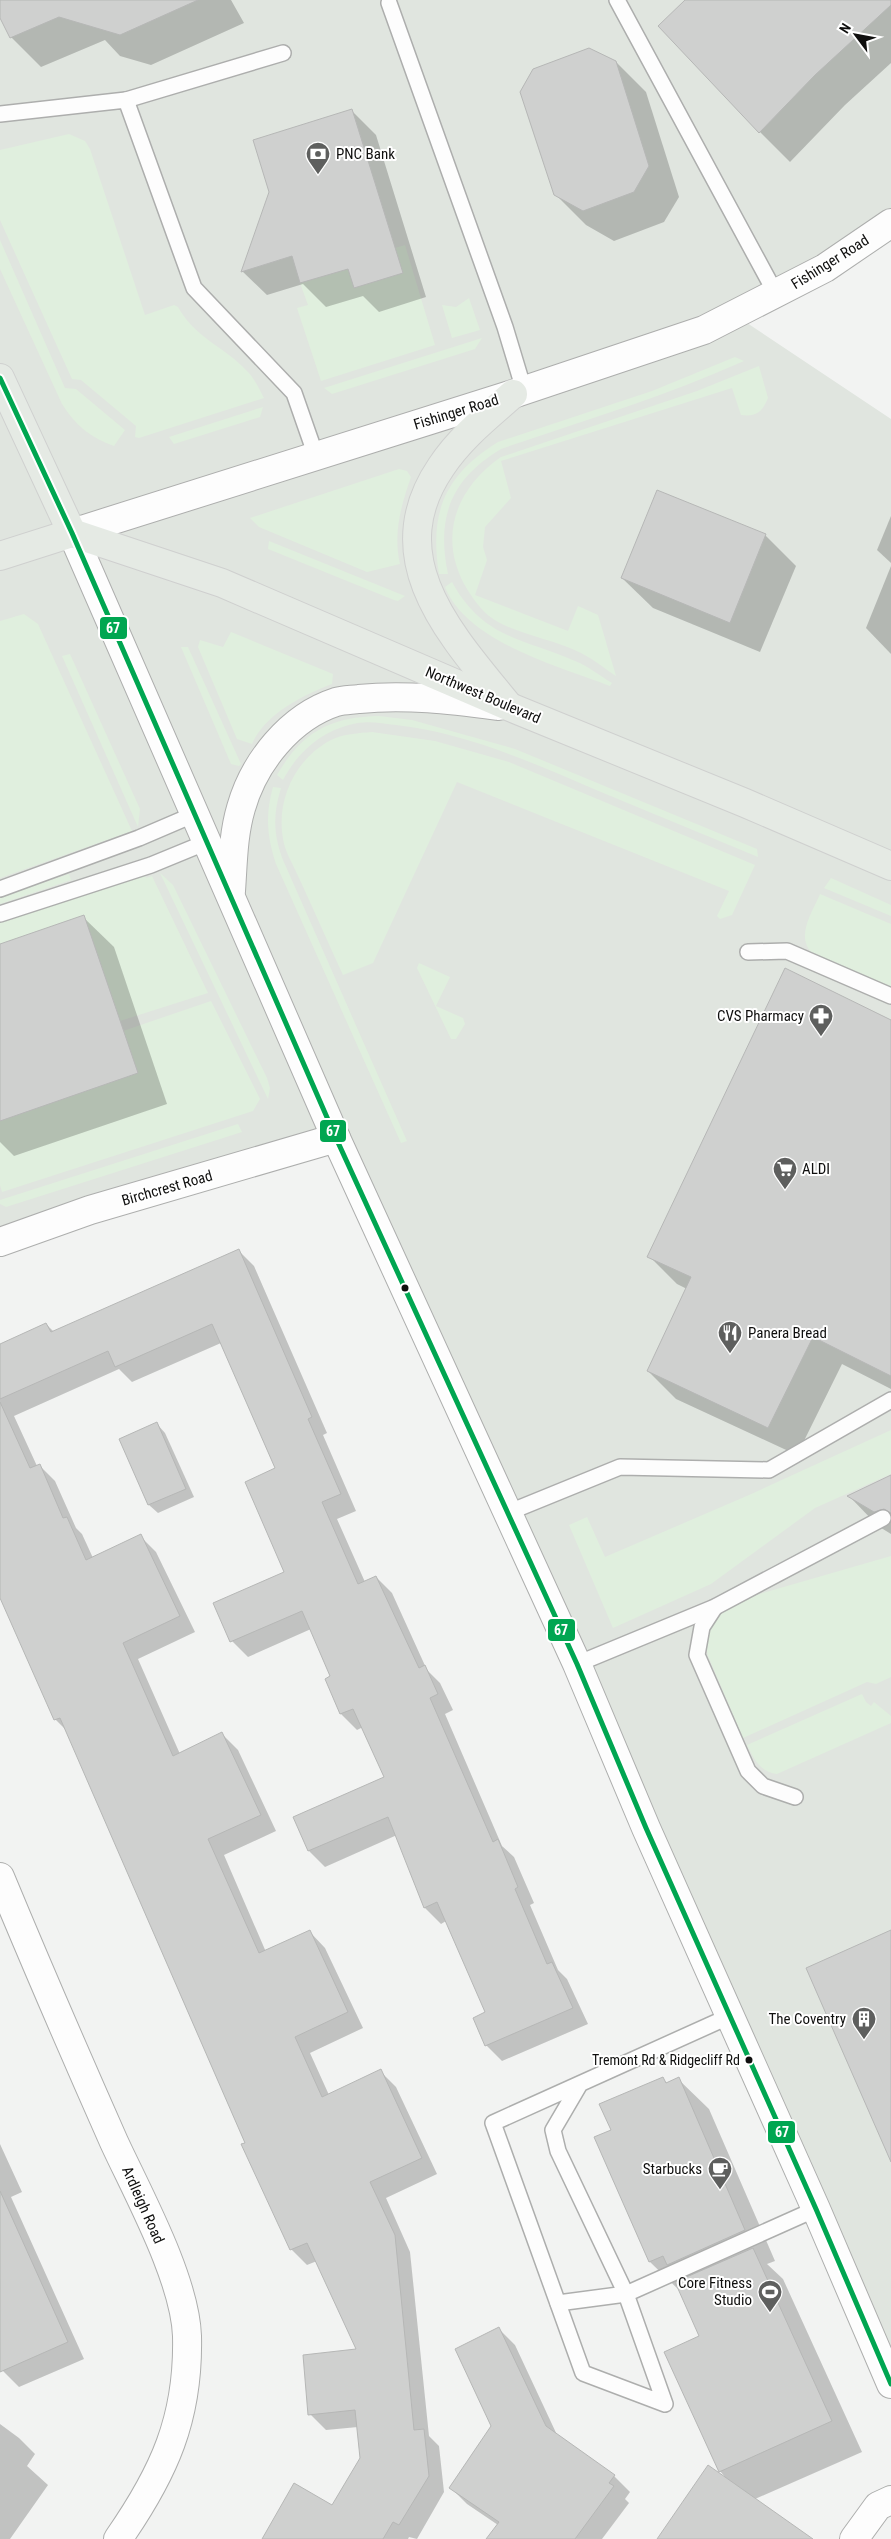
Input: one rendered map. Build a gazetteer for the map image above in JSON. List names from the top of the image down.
{
  "streets": {
    "main road": [
      "Fishinger Road",
      "Northwest Boulevard",
      "Birchcrest Road",
      "Ardleigh Road"
    ]
  },
  "crossings": [
    ["Fishinger Road", "Northwest Boulevard"]
  ],
  "places": {
    "bank": ["PNC Bank"],
    "pharmacy": ["CVS Pharmacy"],
    "supermarket": ["ALDI"],
    "restaurant": ["Panera Bread"],
    "building": ["The Coventry"],
    "other": ["Tremont Rd & Ridgecliff Rd"],
    "cafe": ["Starbucks"],
    "sports": ["Core Fitness Studio"]
  },
  "lines": ["transit line 67"],
  "north": "top left"
}
